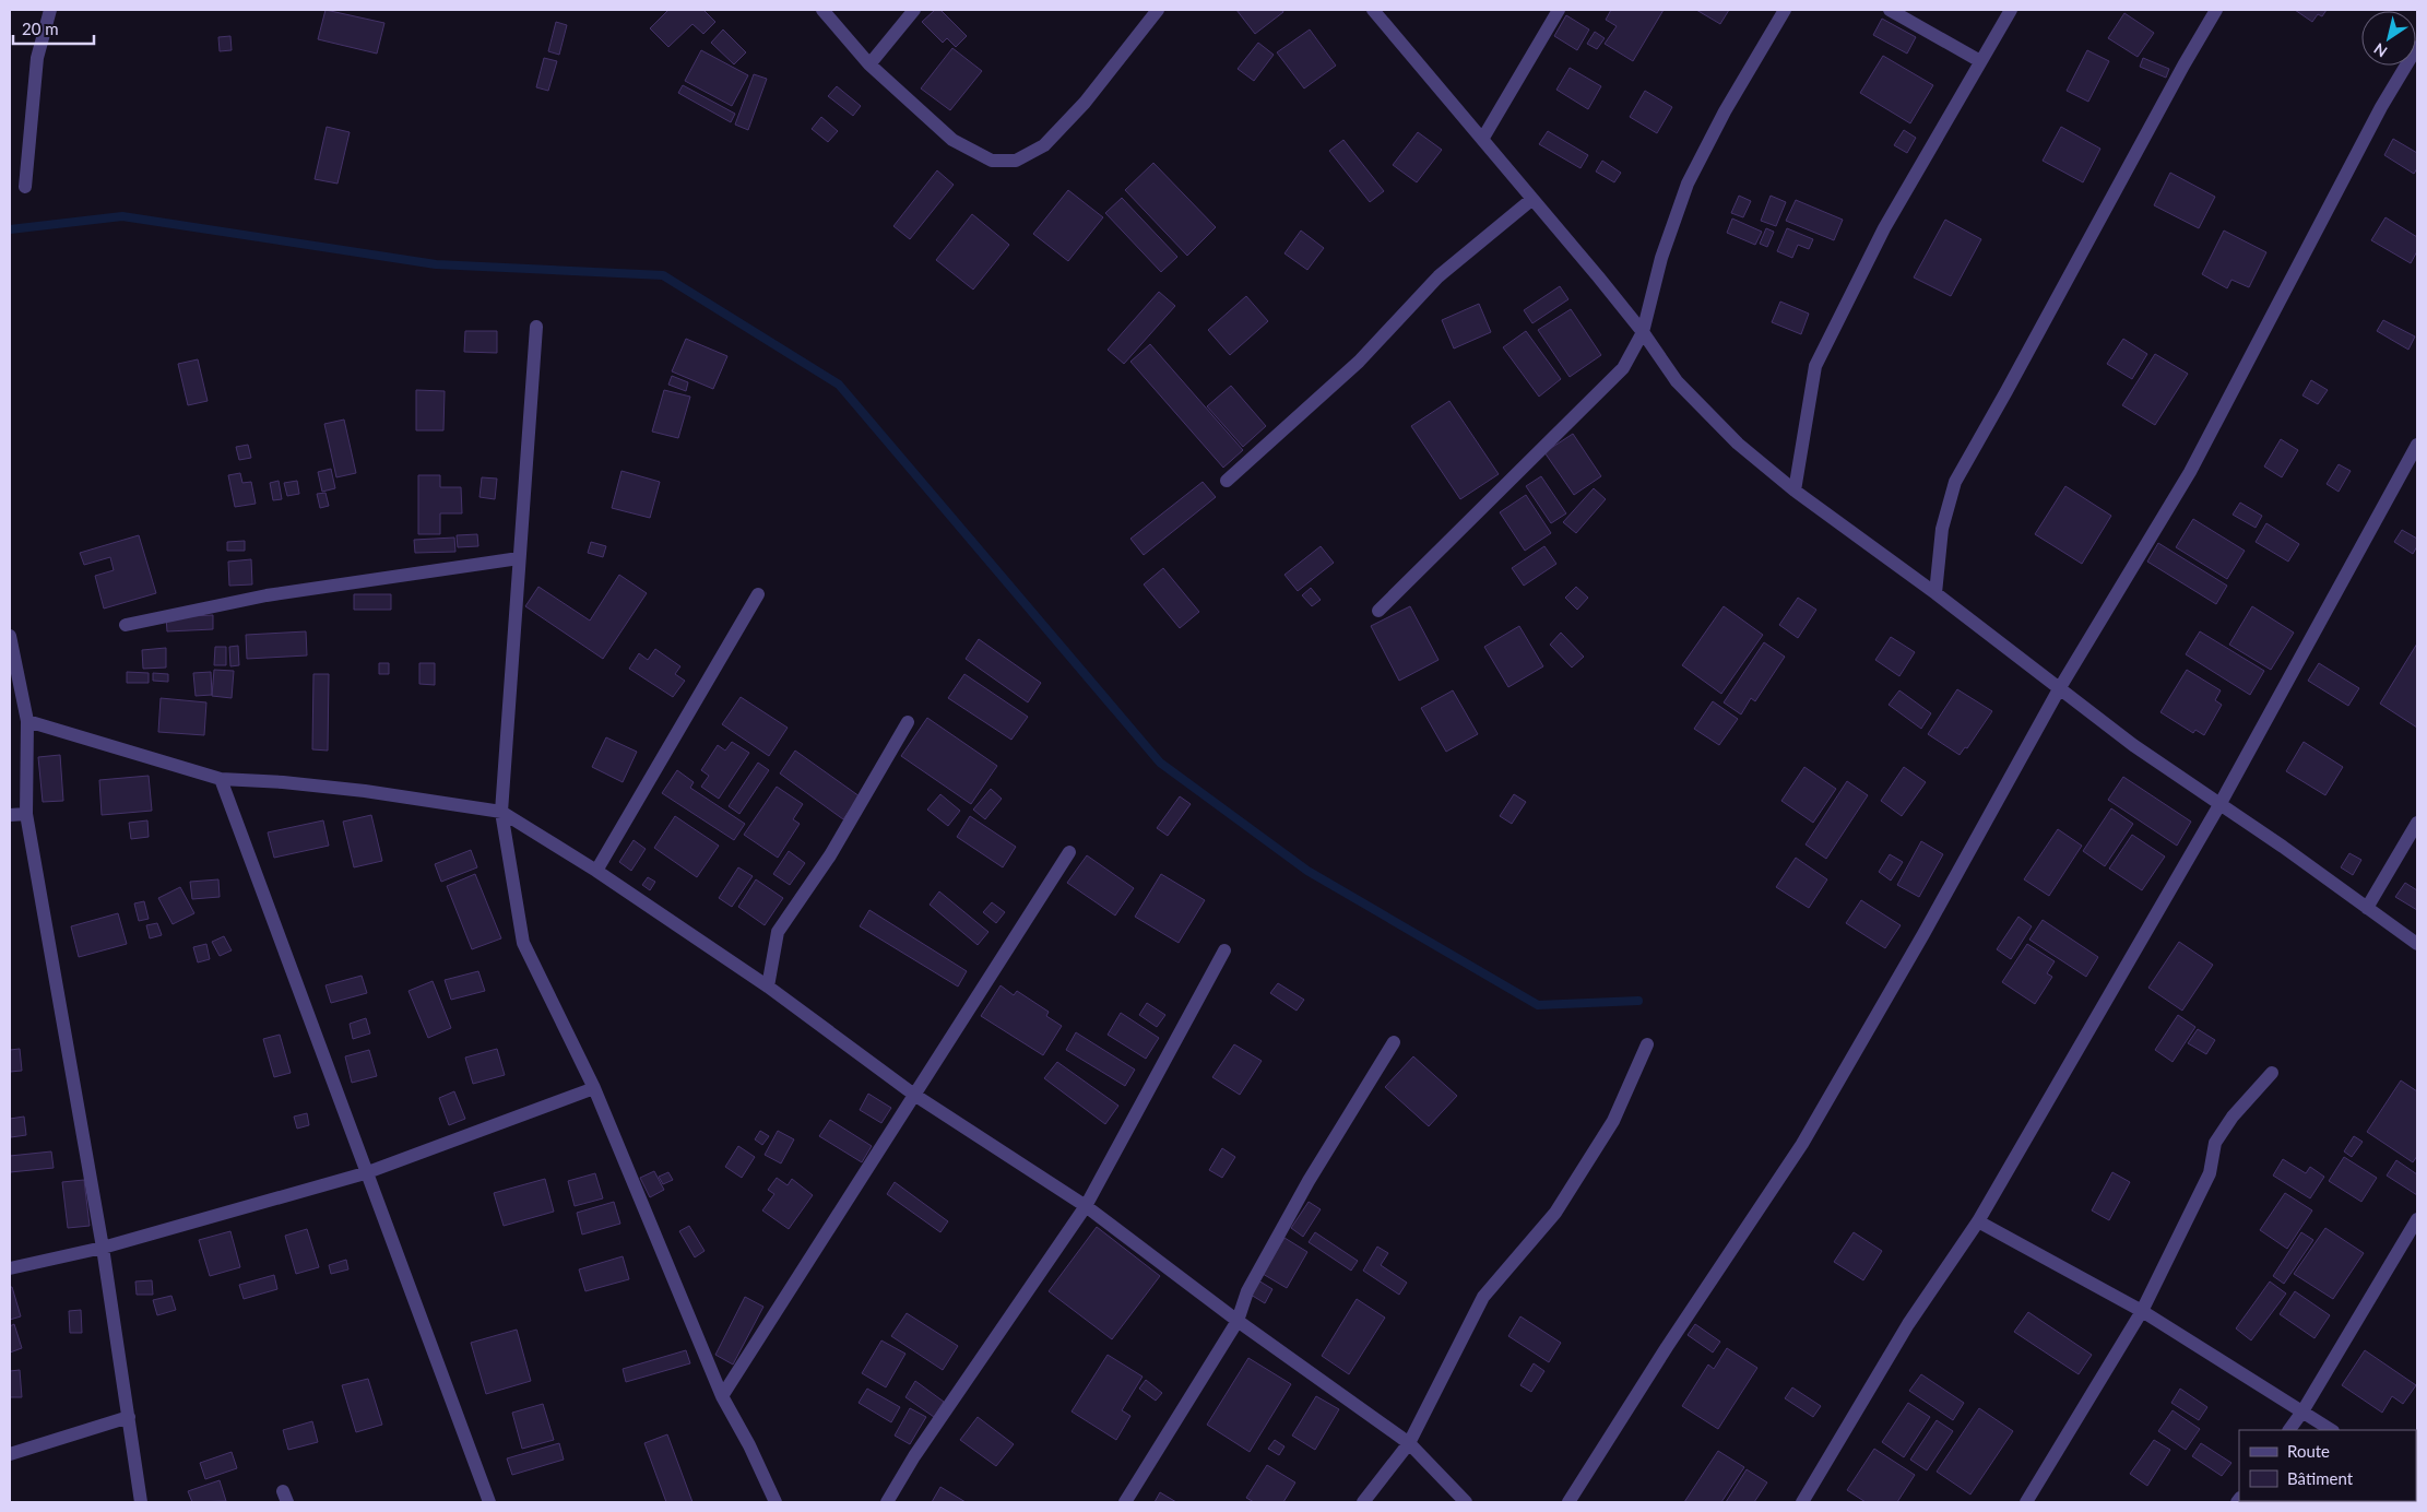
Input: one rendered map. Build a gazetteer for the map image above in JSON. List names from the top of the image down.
{
  "legend": ["Route", "Bâtiment"],
  "scale_bar": "20 m",
  "north": "bottom left"
}
